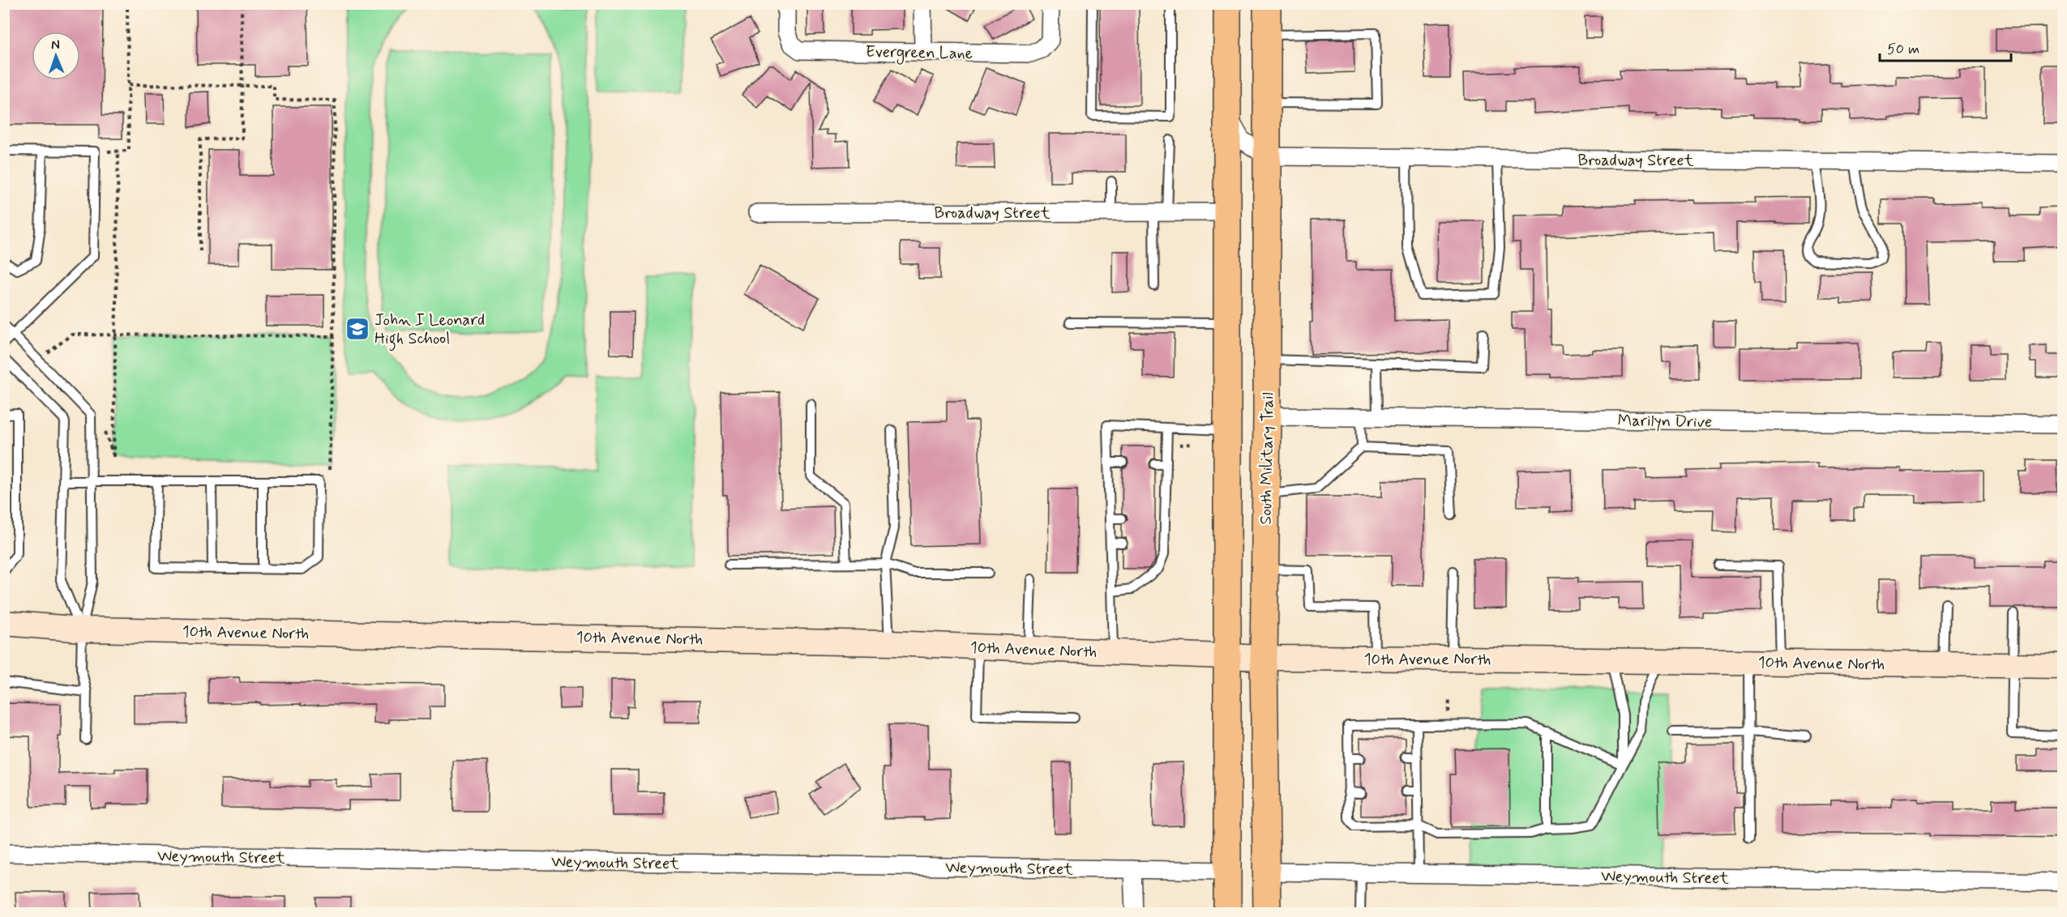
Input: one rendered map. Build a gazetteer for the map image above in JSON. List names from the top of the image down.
{
  "streets": {
    "main road": ["South Military Trail"],
    "street": [
      "Evergreen Lane",
      "Broadway Street",
      "Marilyn Drive",
      "10th Avenue North",
      "Weymouth Street"
    ]
  },
  "crossings": [
    ["Broadway Street", "South Military Trail"],
    ["Marilyn Drive", "South Military Trail"],
    ["South Military Trail", "10th Avenue North"],
    ["South Military Trail", "Weymouth Street"]
  ],
  "places": {
    "school or university": ["John I Leonard High School"]
  },
  "scale_bar": "50 m",
  "north": "top"
}
